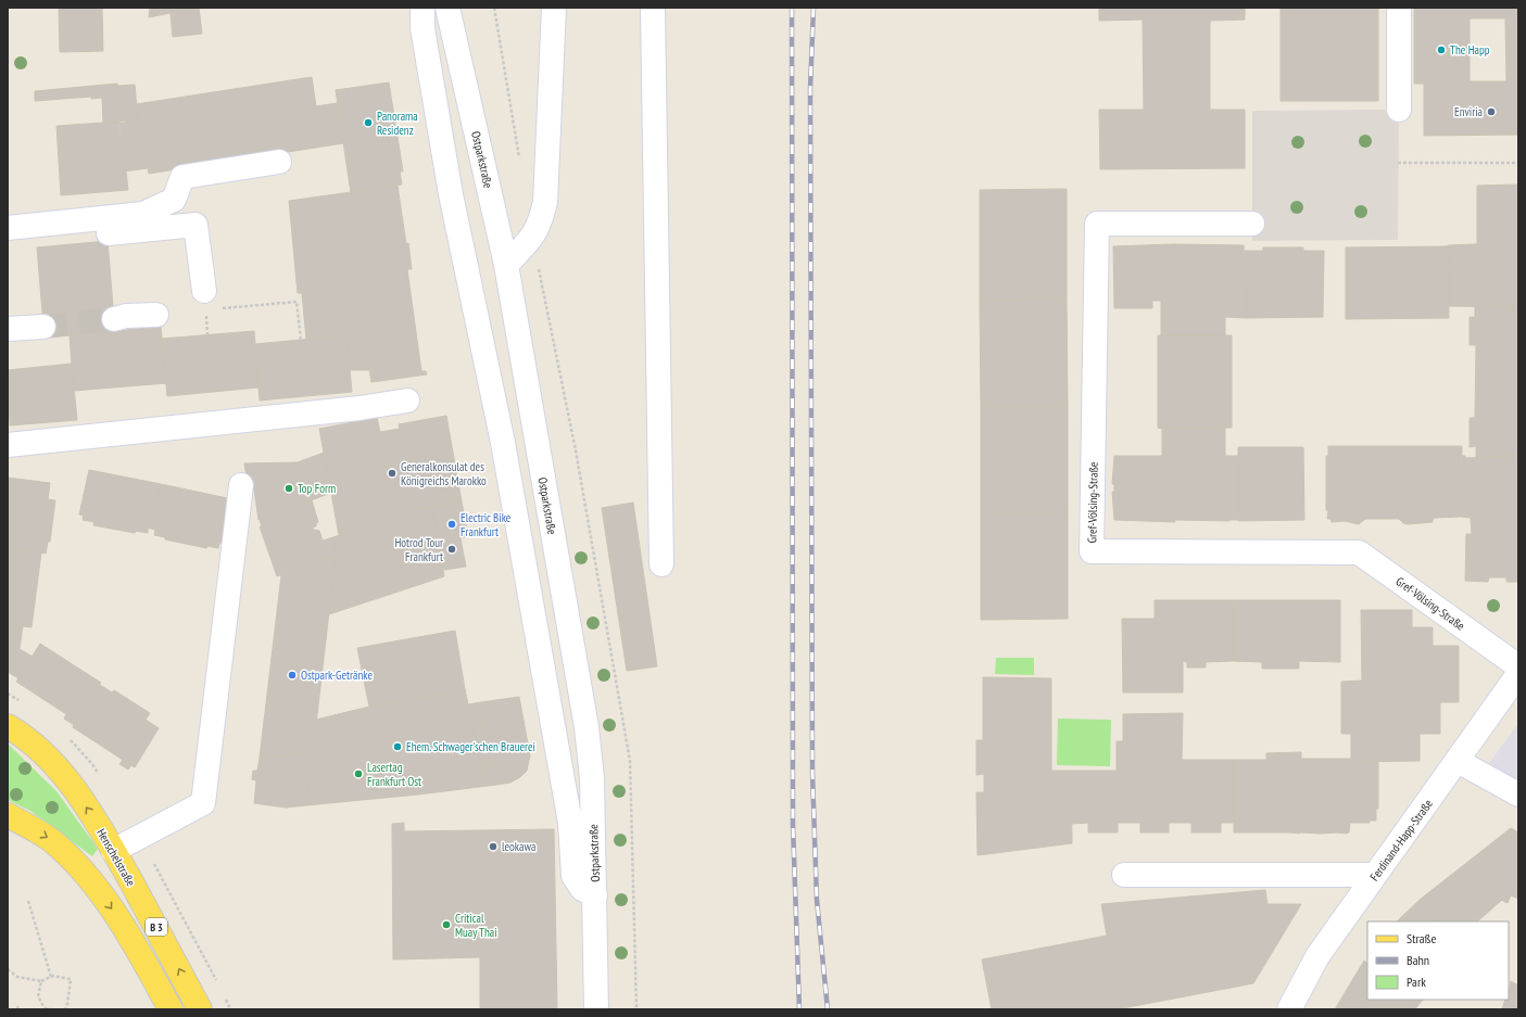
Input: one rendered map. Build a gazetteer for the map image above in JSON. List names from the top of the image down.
{
  "streets": {
    "main road": ["Henschelstraße", "B 3"],
    "street": ["Ostparkstraße", "Gref-Völsing-Straße", "Ferdinand-Happ-Straße"]
  },
  "places": [
    "The Happ",
    "Enviria",
    "Panorama Residenz",
    "Generalkonsulat des Königreichs Marokko",
    "Top Form",
    "Electric Bike Frankfurt",
    "Hotrod Tour Frankfurt",
    "Ostpark-Getränke",
    "Ehem. Schwager'schen Brauerei",
    "Lasertag Frankfurt Ost",
    "leokawa",
    "Critical Muay Thai"
  ],
  "legend": ["Straße", "Bahn", "Park"]
}
